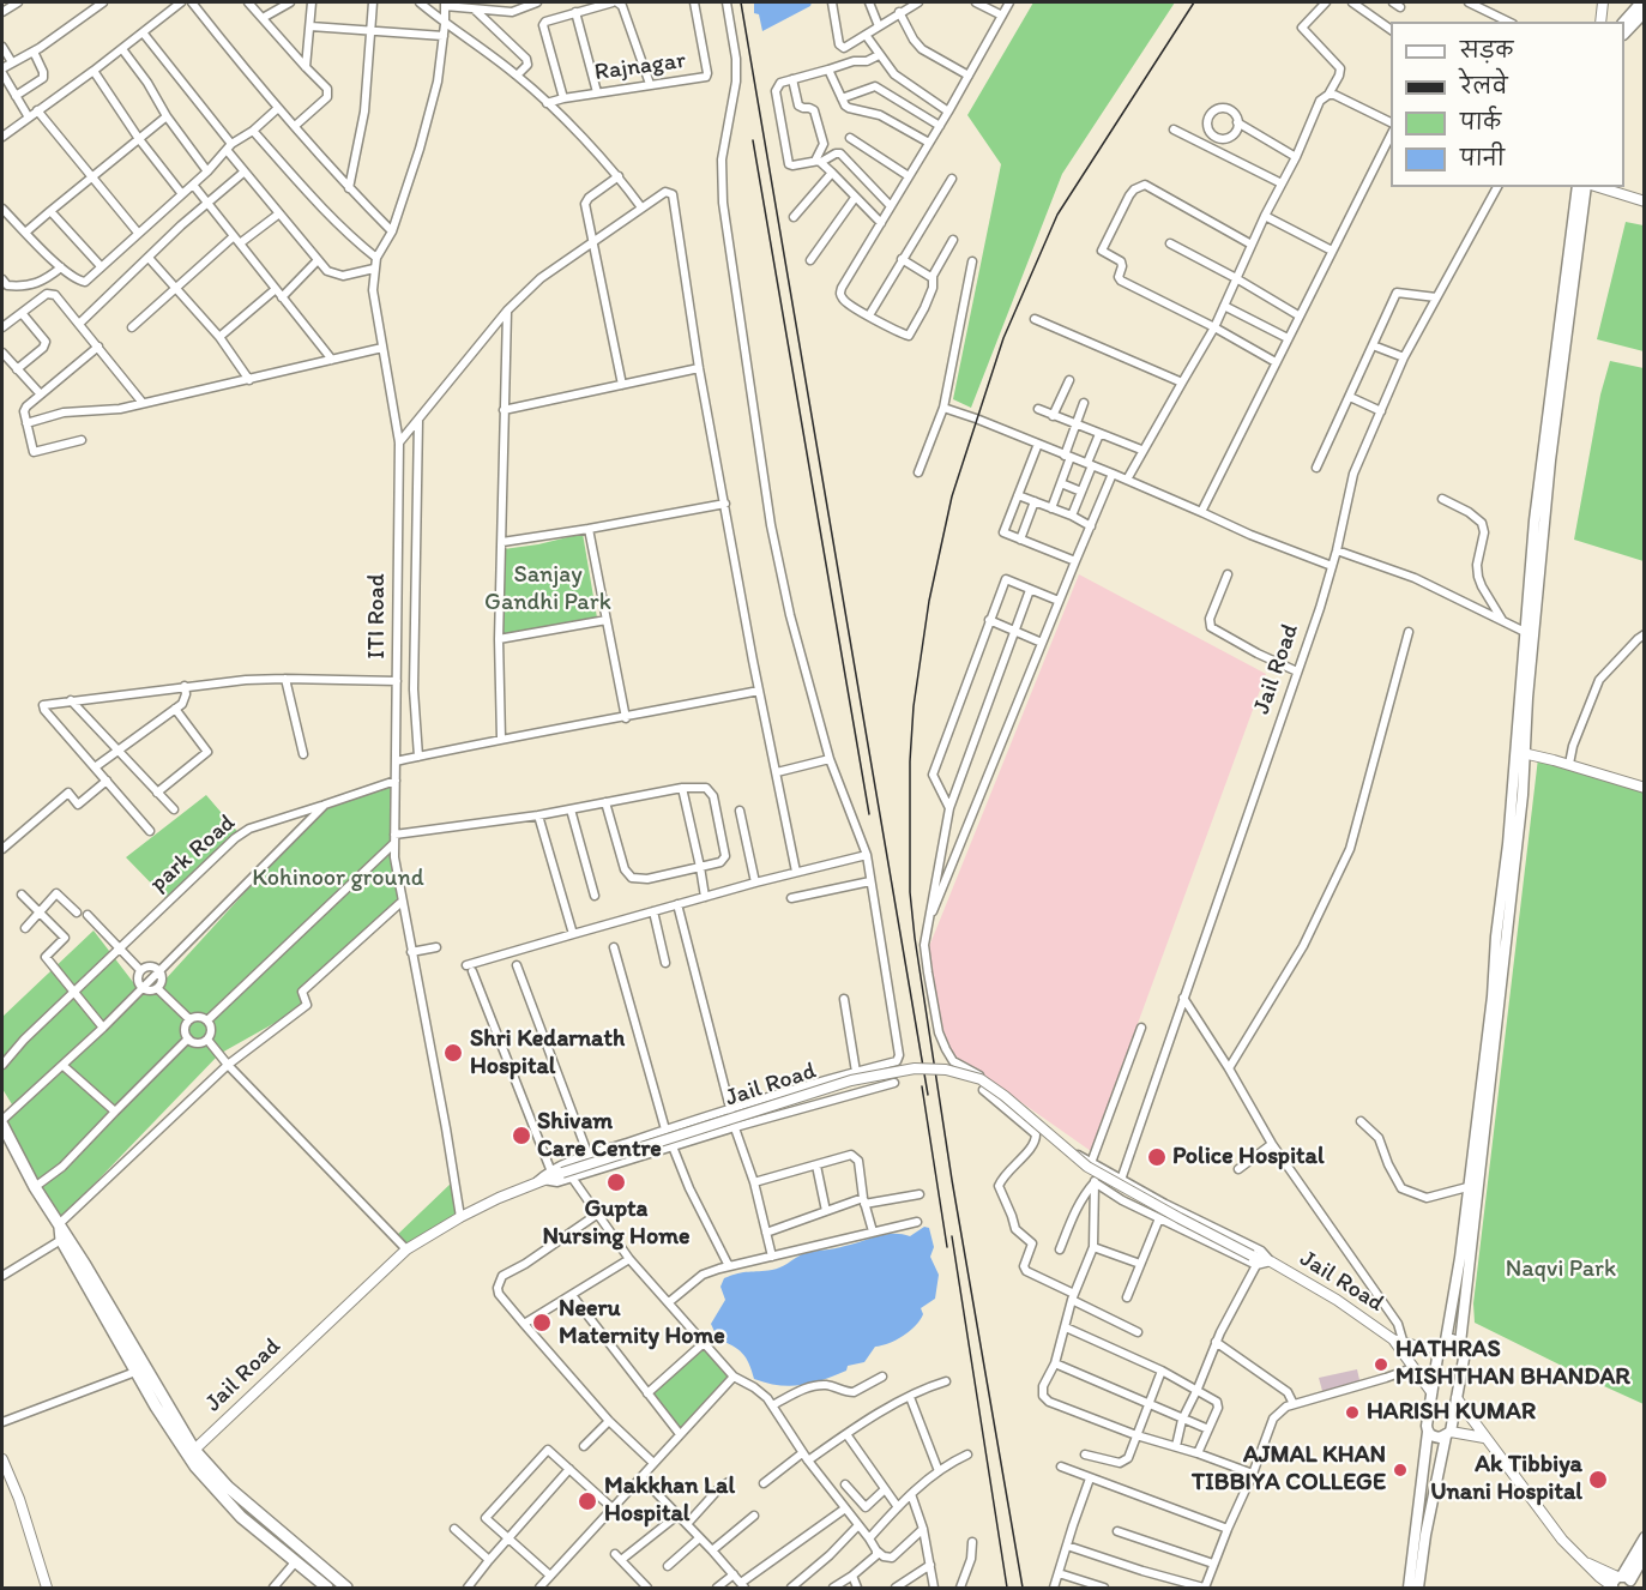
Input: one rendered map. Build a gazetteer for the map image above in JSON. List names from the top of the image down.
{
  "streets": {
    "street": [
      "Rajnagar",
      "ITI Road",
      "Jail Road",
      "park Road"
    ]
  },
  "crossings": [
    ["ITI Road", "Jail Road"],
    ["ITI Road", "park Road"]
  ],
  "parks": ["Sanjay Gandhi Park", "Kohinoor ground", "Naqvi Park"],
  "places": [
    "Shri Kedarnath Hospital",
    "Shivam Care Centre",
    "Police Hospital",
    "Gupta Nursing Home",
    "Neeru Maternity Home",
    "HATHRAS MISHTHAN BHANDAR",
    "HARISH KUMAR",
    "AJMAL KHAN TIBBIYA COLLEGE",
    "Ak Tibbiya Unani Hospital",
    "Makkhan Lal Hospital"
  ],
  "legend": [
    "सड़क",
    "रेलवे",
    "पार्क",
    "पानी"
  ]
}
